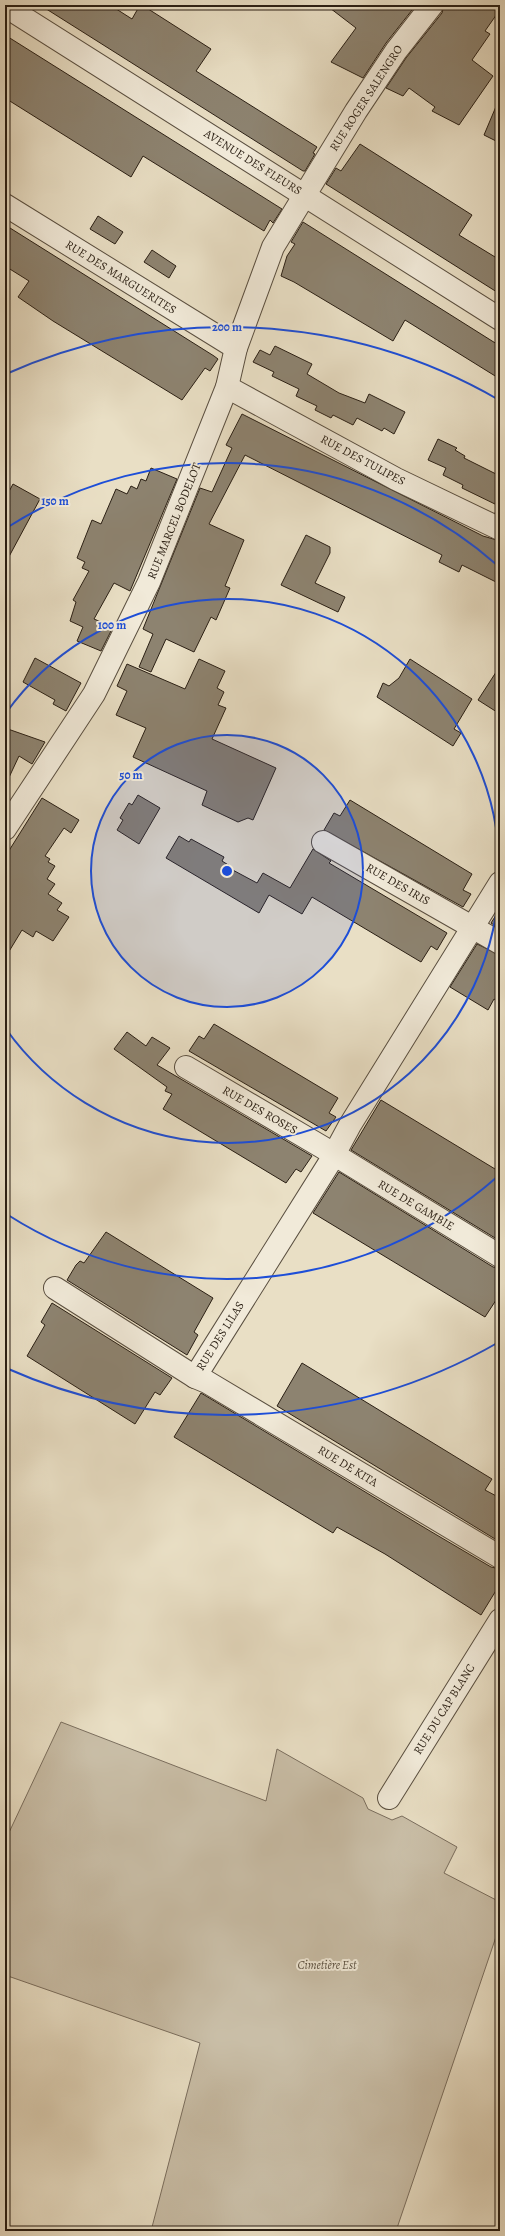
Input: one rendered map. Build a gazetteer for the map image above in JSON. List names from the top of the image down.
{
  "streets": {
    "street": [
      "RUE ROGER SALENGRO",
      "AVENUE DES FLEURS",
      "RUE DES MARGUERITES",
      "RUE DES TULIPES",
      "RUE MARCEL BODELOT",
      "RUE DES IRIS",
      "RUE DES ROSES",
      "RUE DE GAMBIE",
      "RUE DES LILAS",
      "RUE DE KITA",
      "RUE DU CAP BLANC"
    ]
  },
  "crossings": [
    ["RUE ROGER SALENGRO", "AVENUE DES FLEURS"],
    ["RUE ROGER SALENGRO", "RUE MARCEL BODELOT"],
    ["AVENUE DES FLEURS", "RUE MARCEL BODELOT"],
    ["RUE DES MARGUERITES", "RUE MARCEL BODELOT"],
    ["RUE DES TULIPES", "RUE MARCEL BODELOT"],
    ["RUE DES IRIS", "RUE DES LILAS"],
    ["RUE DES ROSES", "RUE DE GAMBIE"],
    ["RUE DES ROSES", "RUE DES LILAS"],
    ["RUE DE GAMBIE", "RUE DES LILAS"],
    ["RUE DES LILAS", "RUE DE KITA"]
  ],
  "parks": ["Cimetière Est"],
  "rings": [
    "200 m",
    "150 m",
    "100 m",
    "50 m"
  ]
}
